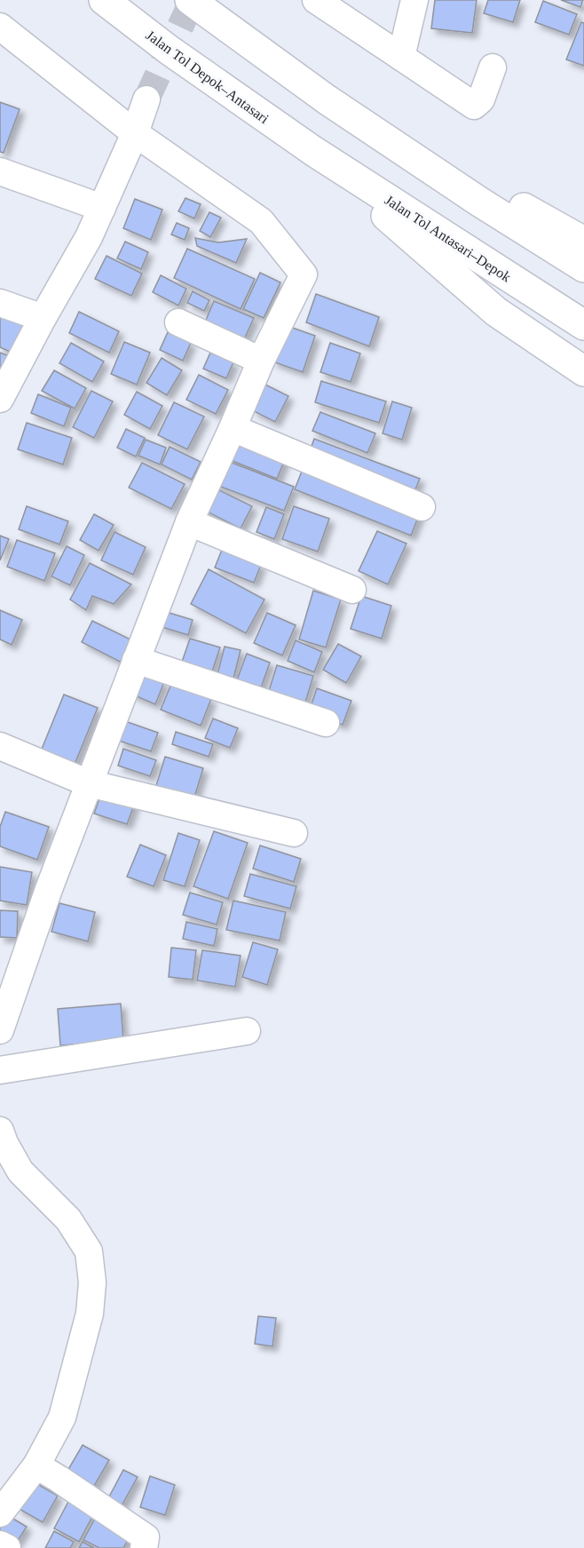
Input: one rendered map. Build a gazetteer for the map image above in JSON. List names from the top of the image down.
{
  "streets": {
    "highway": ["Jalan Tol Depok–Antasari", "Jalan Tol Antasari–Depok"]
  },
  "crossings": [
    ["Jalan Tol Depok–Antasari", "Jalan Tol Antasari–Depok"]
  ]
}
